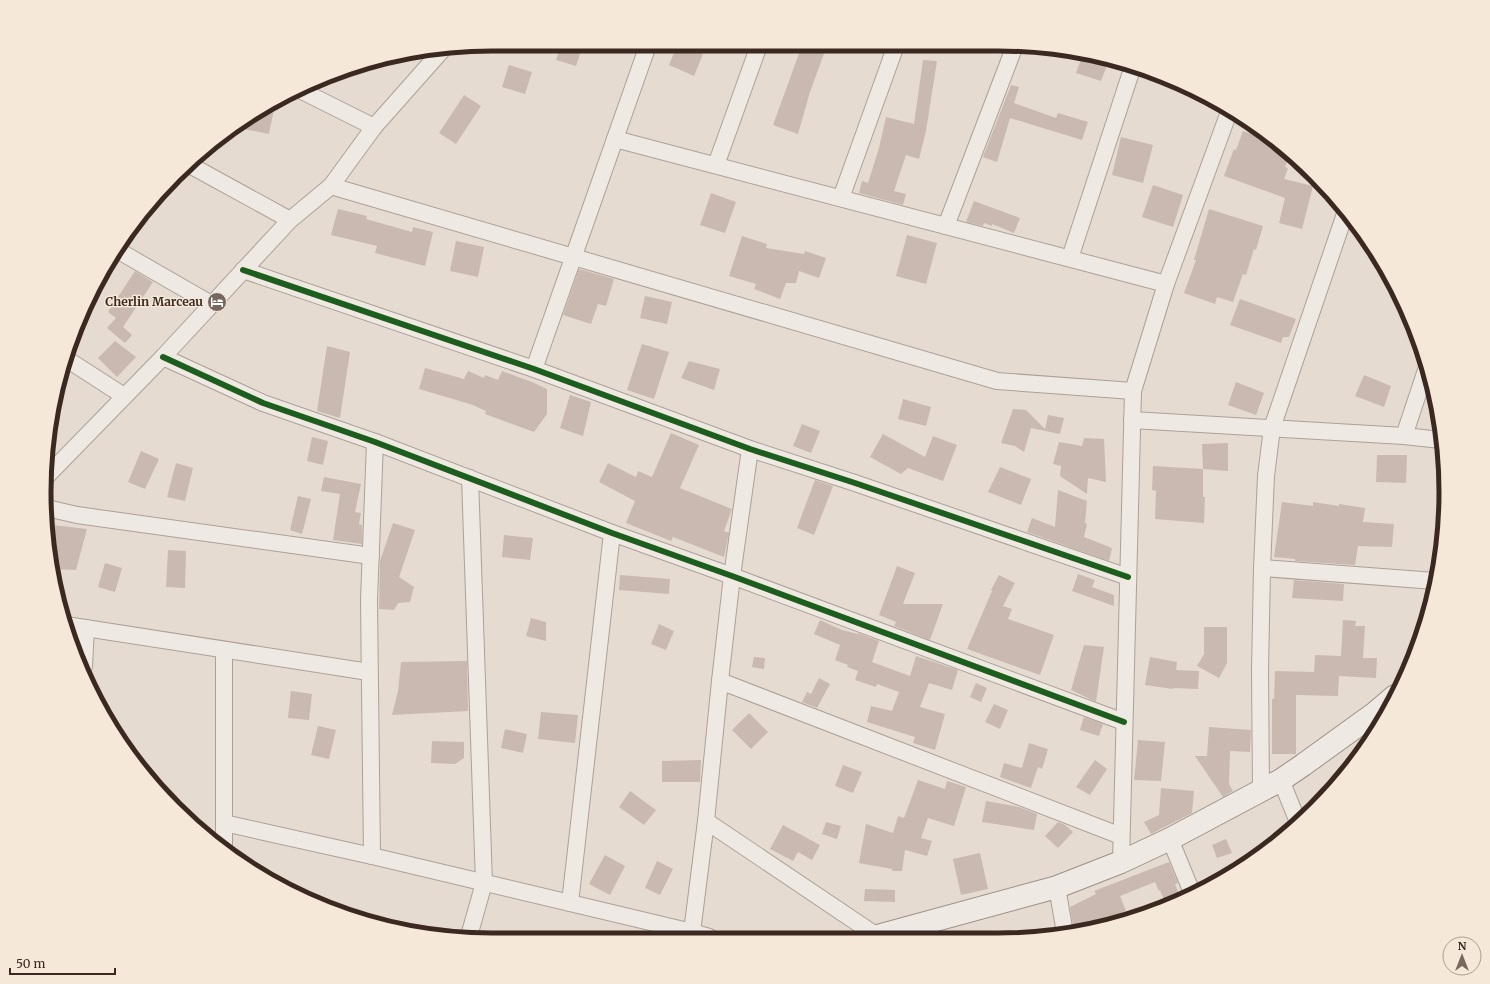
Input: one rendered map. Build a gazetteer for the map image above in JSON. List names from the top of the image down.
{
  "places": {
    "hotel": ["Cherlin Marceau"]
  },
  "scale_bar": "50 m",
  "north": "top"
}
